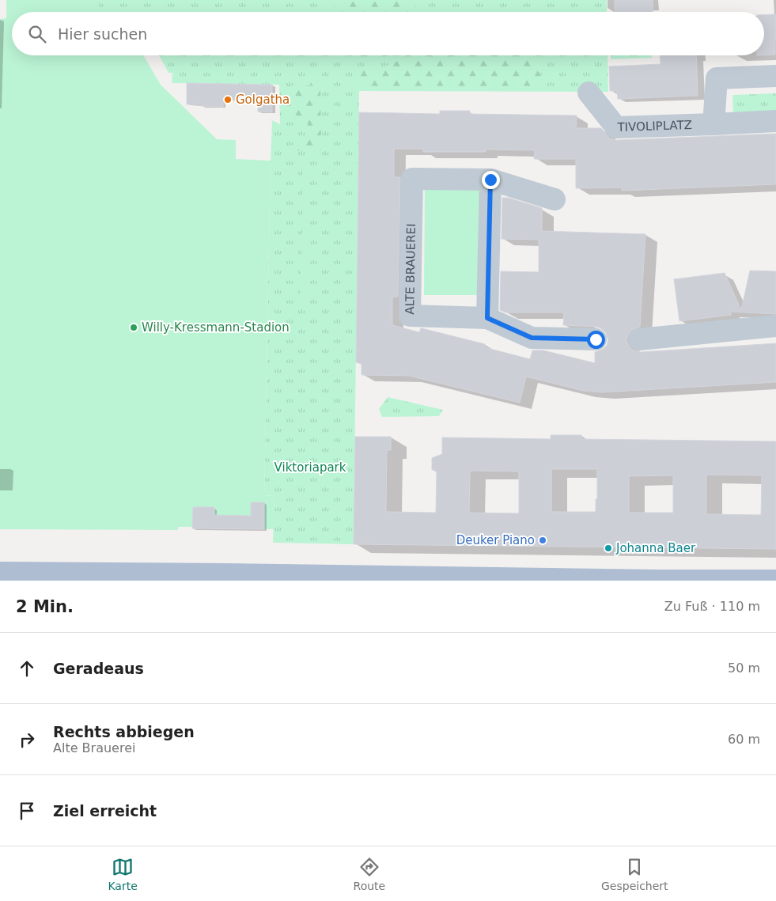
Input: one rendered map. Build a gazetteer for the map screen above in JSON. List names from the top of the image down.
{
  "streets": {
    "street": ["TIVOLIPLATZ", "ALTE BRAUEREI"]
  },
  "parks": ["Viktoriapark"],
  "places": [
    "Golgatha",
    "Willy-Kressmann-Stadion",
    "Deuker Piano",
    "Johanna Baer"
  ],
  "page": {
    "search": "Hier suchen",
    "heading": ["2 Min.", "Zu Fuß · 110 m"],
    "list": [
      ["Geradeaus", "50 m"],
      ["Rechts abbiegen", "Alte Brauerei", "60 m"],
      "Ziel erreicht"
    ],
    "nav": ["Karte", "Route", "Gespeichert"]
  }
}
